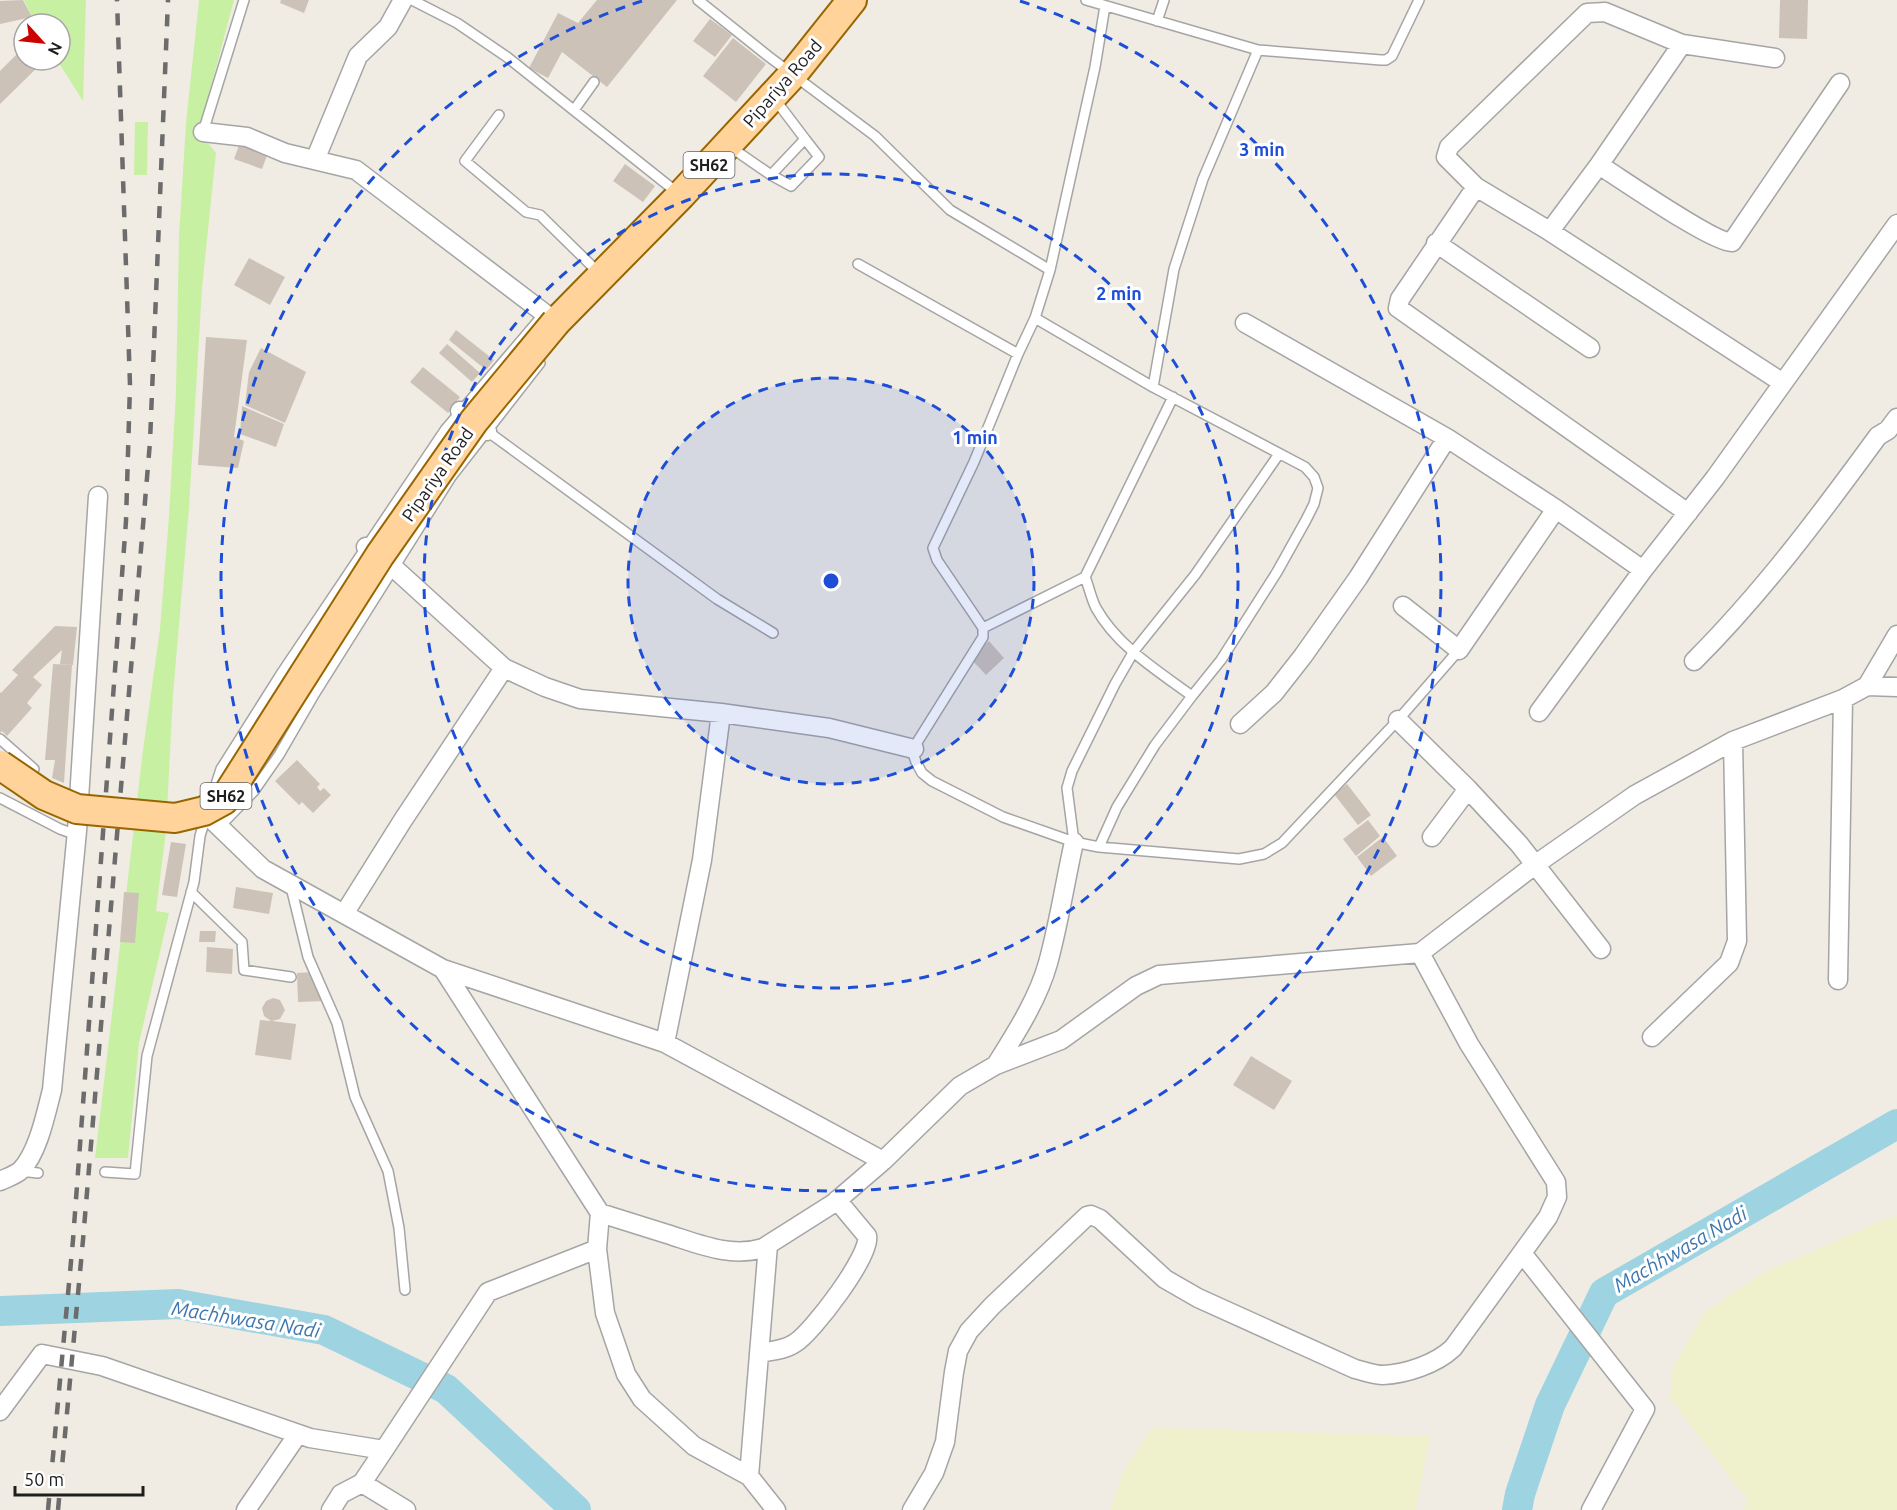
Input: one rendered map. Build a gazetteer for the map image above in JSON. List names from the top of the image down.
{
  "streets": {
    "main road": ["Pipariya Road", "SH62"]
  },
  "water": ["Machhwasa Nadi"],
  "scale_bar": "50 m",
  "north": "bottom right",
  "rings": ["3 min", "2 min", "1 min"]
}
